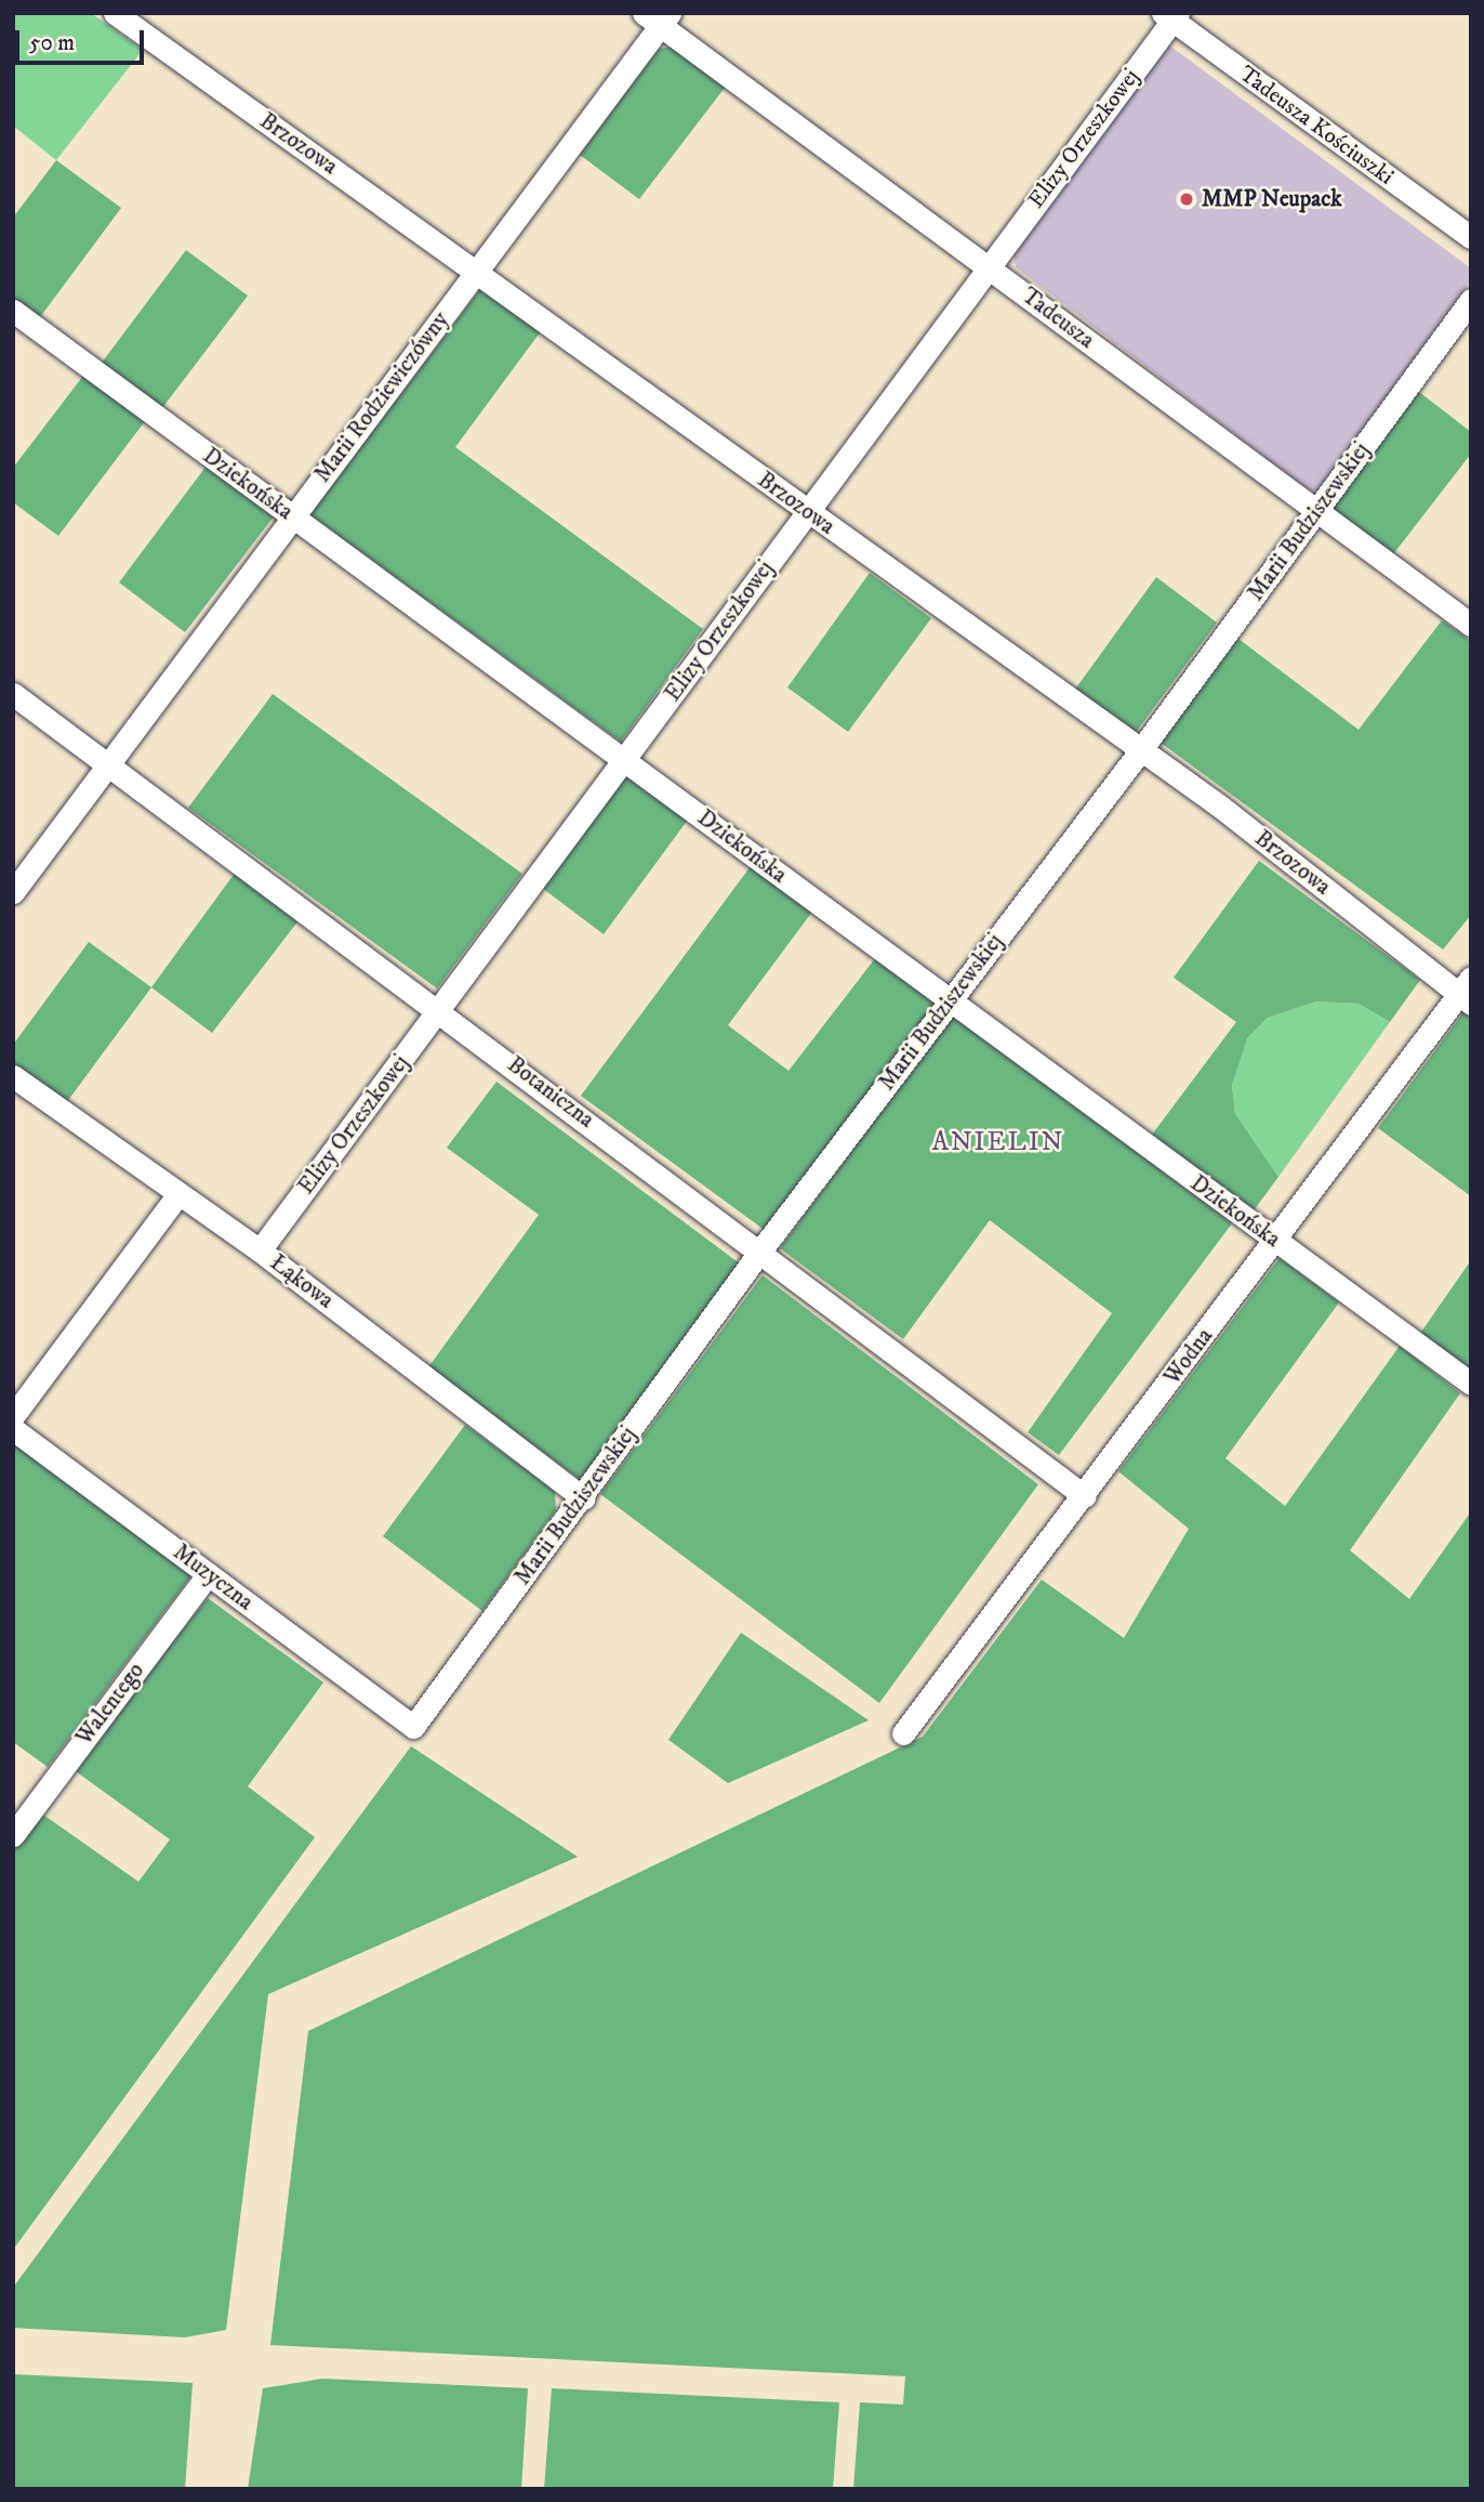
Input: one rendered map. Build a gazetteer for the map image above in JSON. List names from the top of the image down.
{
  "streets": {
    "street": [
      "Tadeusza Kościuszki",
      "Elizy Orzeszkowej",
      "Brzozowa",
      "Tadeusza",
      "Marii Rodziewiczówny",
      "Dziekońska",
      "Marii Budziszewskiej",
      "Botaniczna",
      "Łąkowa",
      "Wodna",
      "Muzyczna",
      "Walentego"
    ]
  },
  "crossings": [
    ["Tadeusza Kościuszki", "Elizy Orzeszkowej"],
    ["Elizy Orzeszkowej", "Brzozowa"],
    ["Elizy Orzeszkowej", "Tadeusza"],
    ["Elizy Orzeszkowej", "Dziekońska"],
    ["Elizy Orzeszkowej", "Botaniczna"],
    ["Elizy Orzeszkowej", "Łąkowa"],
    ["Brzozowa", "Marii Rodziewiczówny"],
    ["Brzozowa", "Marii Budziszewskiej"],
    ["Brzozowa", "Wodna"],
    ["Tadeusza", "Marii Rodziewiczówny"],
    ["Tadeusza", "Marii Budziszewskiej"],
    ["Marii Rodziewiczówny", "Dziekońska"],
    ["Marii Rodziewiczówny", "Botaniczna"],
    ["Dziekońska", "Marii Budziszewskiej"],
    ["Dziekońska", "Wodna"],
    ["Marii Budziszewskiej", "Botaniczna"],
    ["Marii Budziszewskiej", "Łąkowa"],
    ["Marii Budziszewskiej", "Muzyczna"],
    ["Botaniczna", "Wodna"],
    ["Muzyczna", "Walentego"]
  ],
  "districts": ["ANIELIN"],
  "places": ["MMP Neupack"],
  "scale_bar": "50 m"
}
